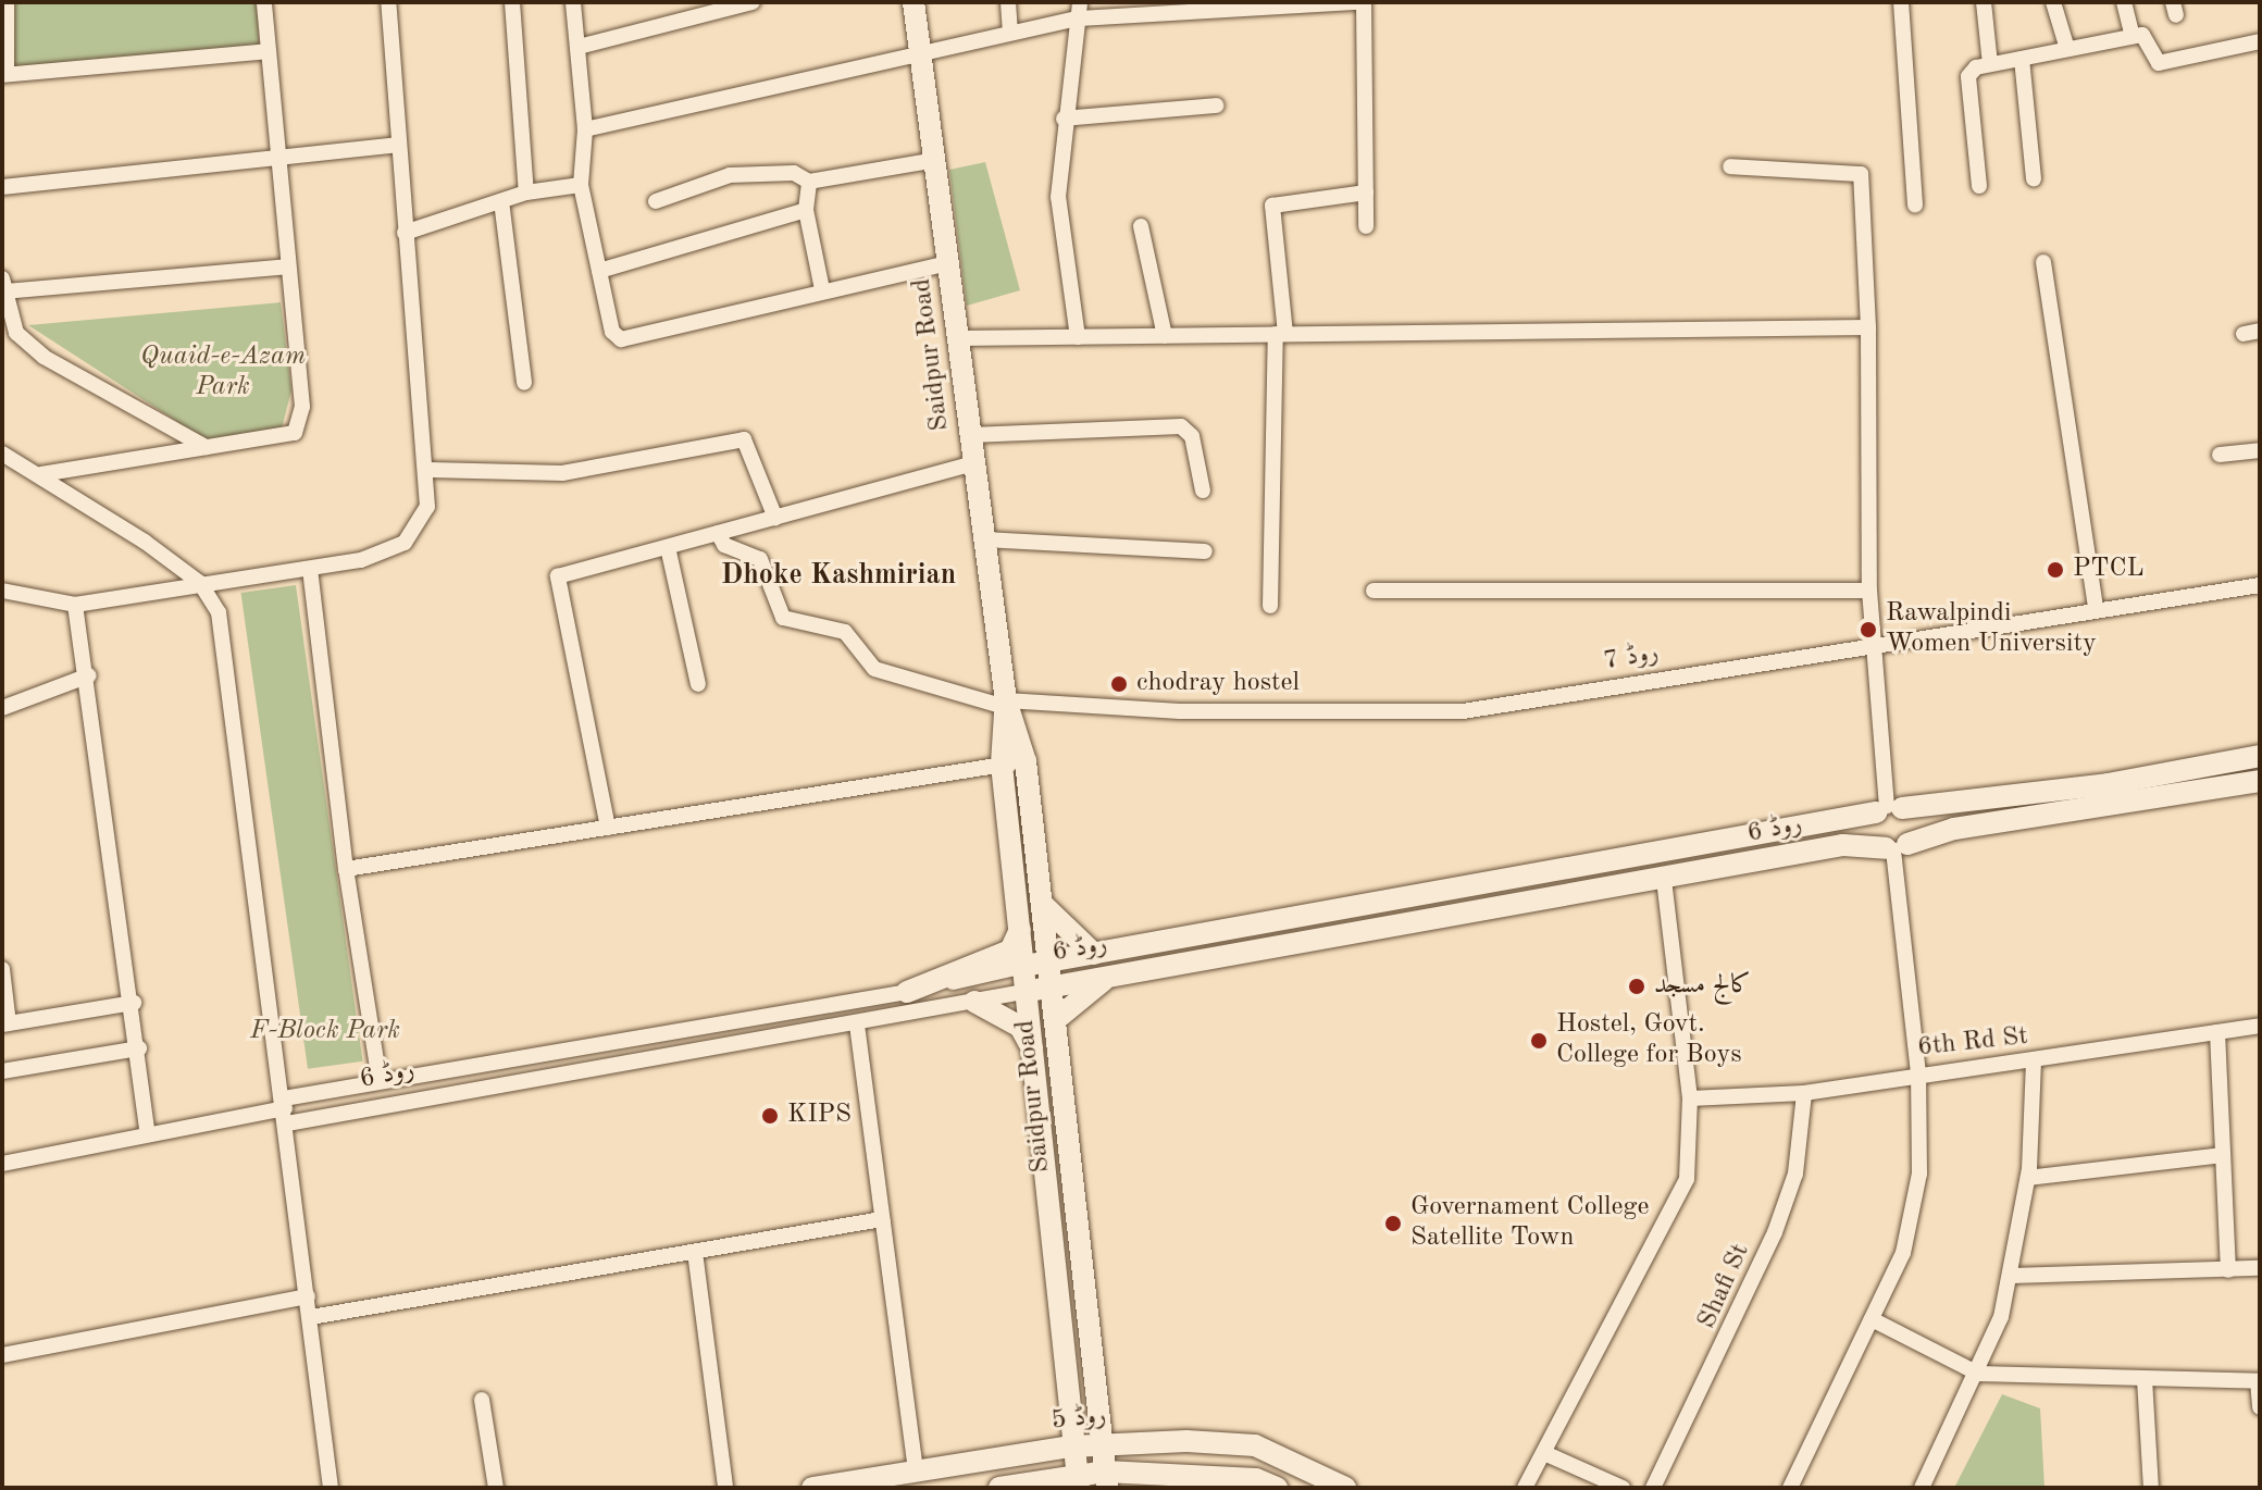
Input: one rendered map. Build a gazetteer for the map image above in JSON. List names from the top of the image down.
{
  "streets": {
    "main road": ["Saidpur Road", "روڈ 6", "روڈ 5"],
    "street": ["روڈ 7", "6th Rd St", "Shafi St"]
  },
  "crossings": [
    ["Saidpur Road", "روڈ 7"],
    ["Saidpur Road", "روڈ 6"],
    ["Saidpur Road", "روڈ 5"],
    ["6th Rd St", "Shafi St"]
  ],
  "districts": ["Dhoke Kashmirian"],
  "parks": ["Quaid-e-Azam Park", "F-Block Park"],
  "places": [
    "PTCL",
    "Rawalpindi Women University",
    "chodray hostel",
    "کالج مسجد",
    "Hostel, Govt. College for Boys",
    "KIPS",
    "Governament College Satellite Town"
  ]
}
